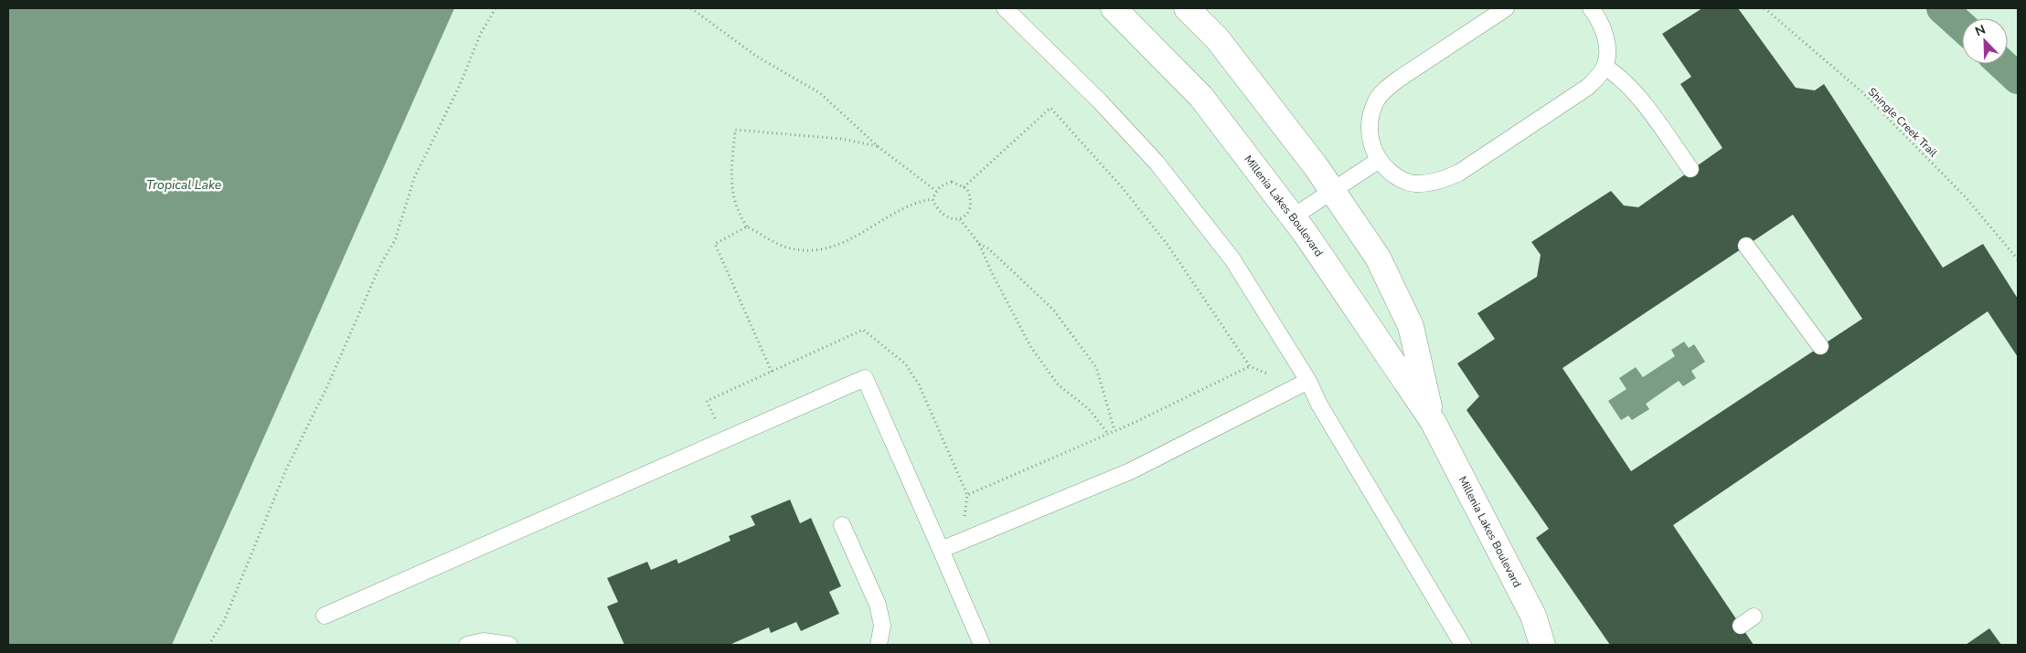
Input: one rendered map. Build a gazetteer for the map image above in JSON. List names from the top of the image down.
{
  "streets": {
    "street": ["Millenia Lakes Boulevard"],
    "path": ["Shingle Creek Trail"]
  },
  "water": ["Tropical Lake"],
  "north": "top left"
}
